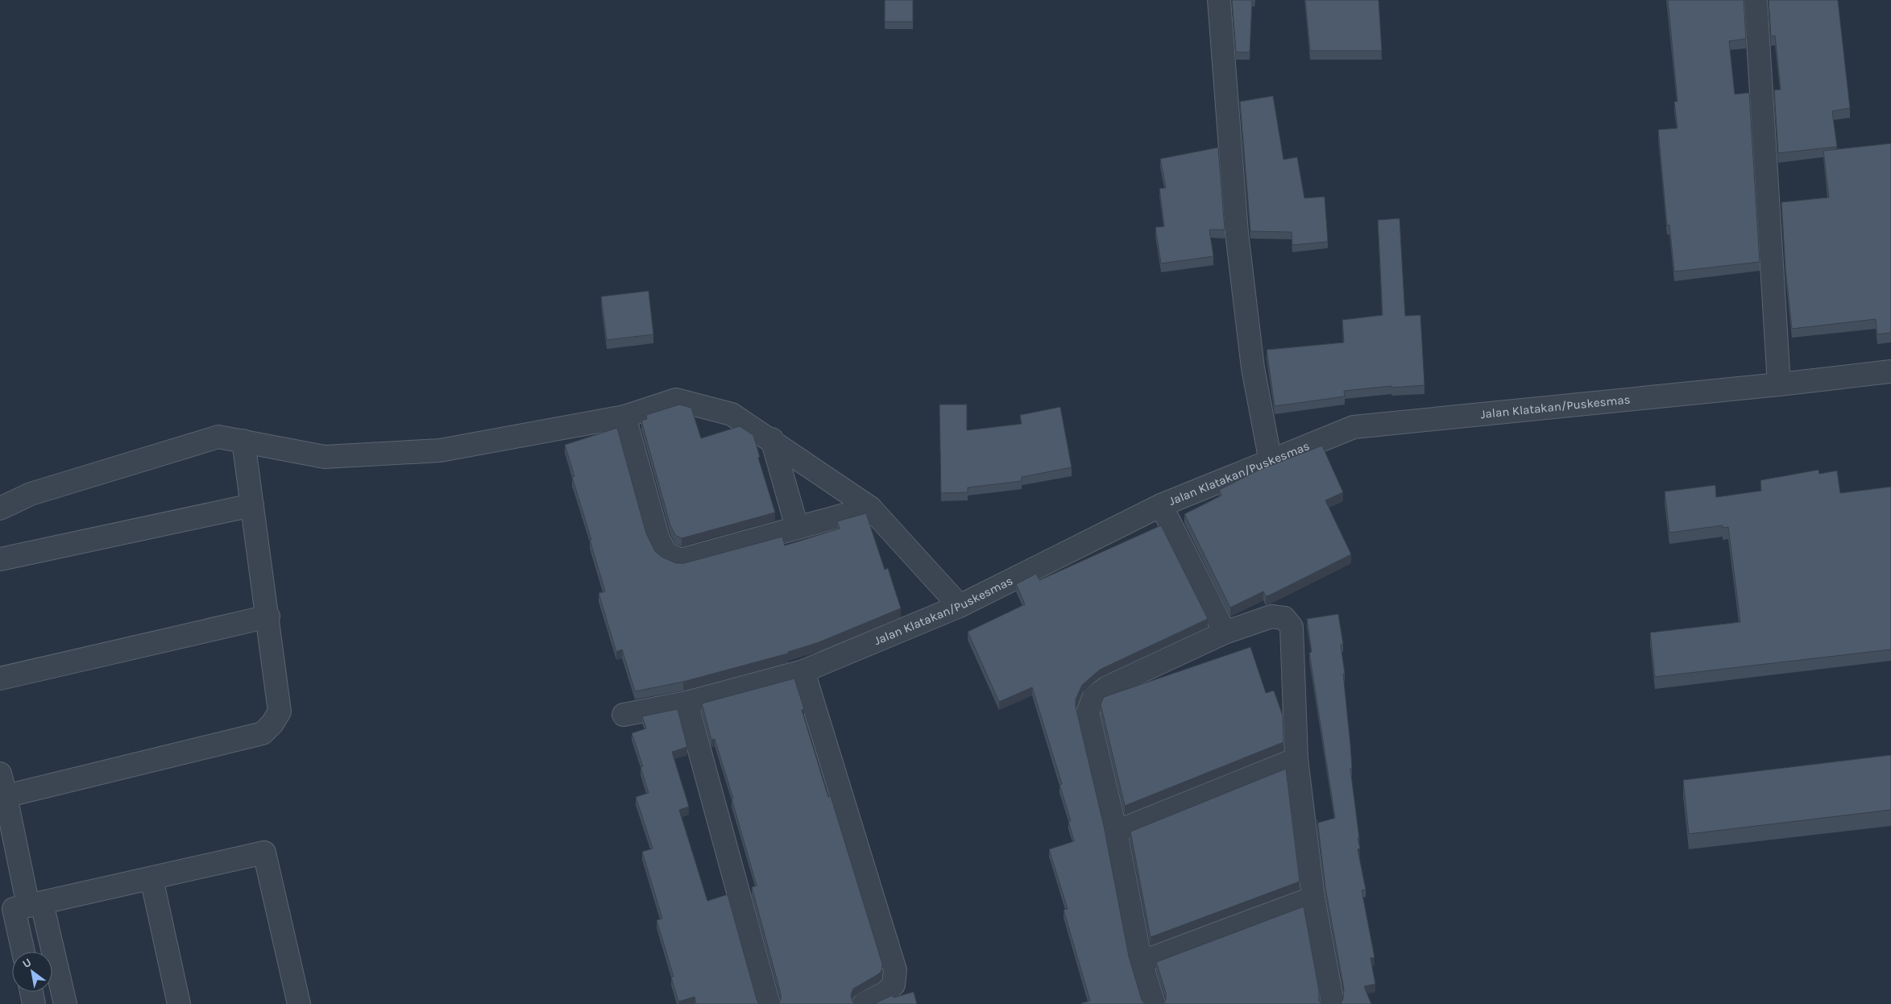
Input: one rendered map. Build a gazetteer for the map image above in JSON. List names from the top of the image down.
{
  "streets": {
    "street": ["Jalan Klatakan/Puskesmas"]
  },
  "north": "top left"
}
